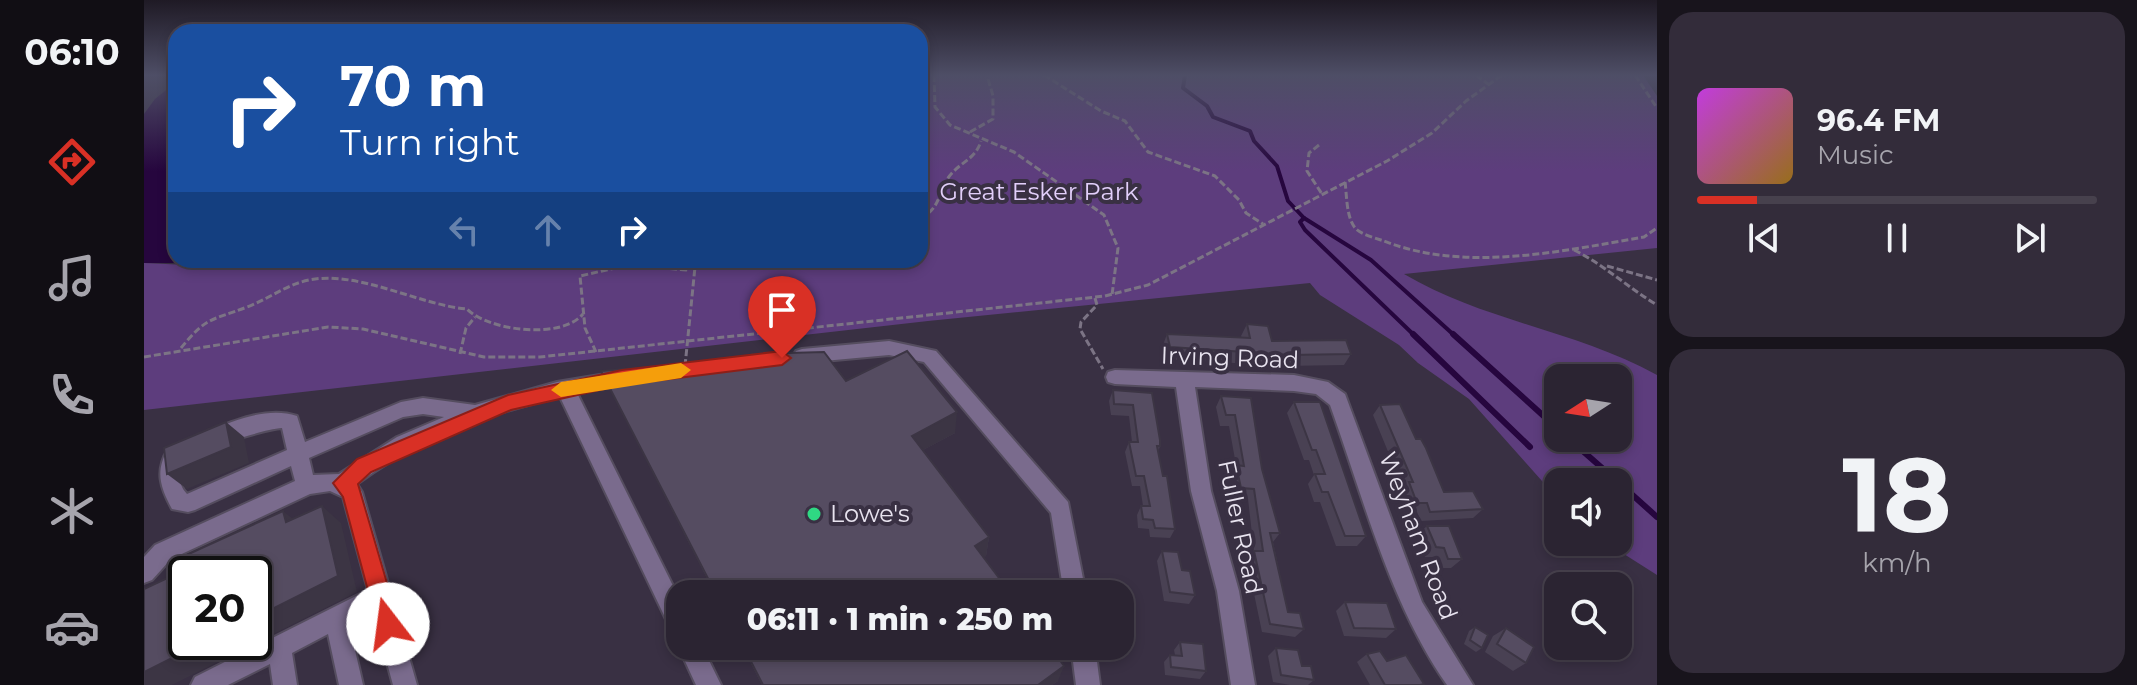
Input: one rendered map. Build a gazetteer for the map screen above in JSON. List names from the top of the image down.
{
  "streets": {
    "street": ["Irving Road", "Fuller Road", "Weyham Road"]
  },
  "crossings": [
    ["Irving Road", "Fuller Road"],
    ["Irving Road", "Weyham Road"]
  ],
  "parks": ["Great Esker Park"],
  "places": ["Lowe's"],
  "north": "left",
  "page": {
    "tabs": "06:10",
    "turn": ["70 m", "Turn right"],
    "song": ["96.4 FM", "Music"],
    "tile": ["18", "km/h"],
    "limit": "20",
    "trip": "06:11 · 1 min · 250 m"
  }
}
